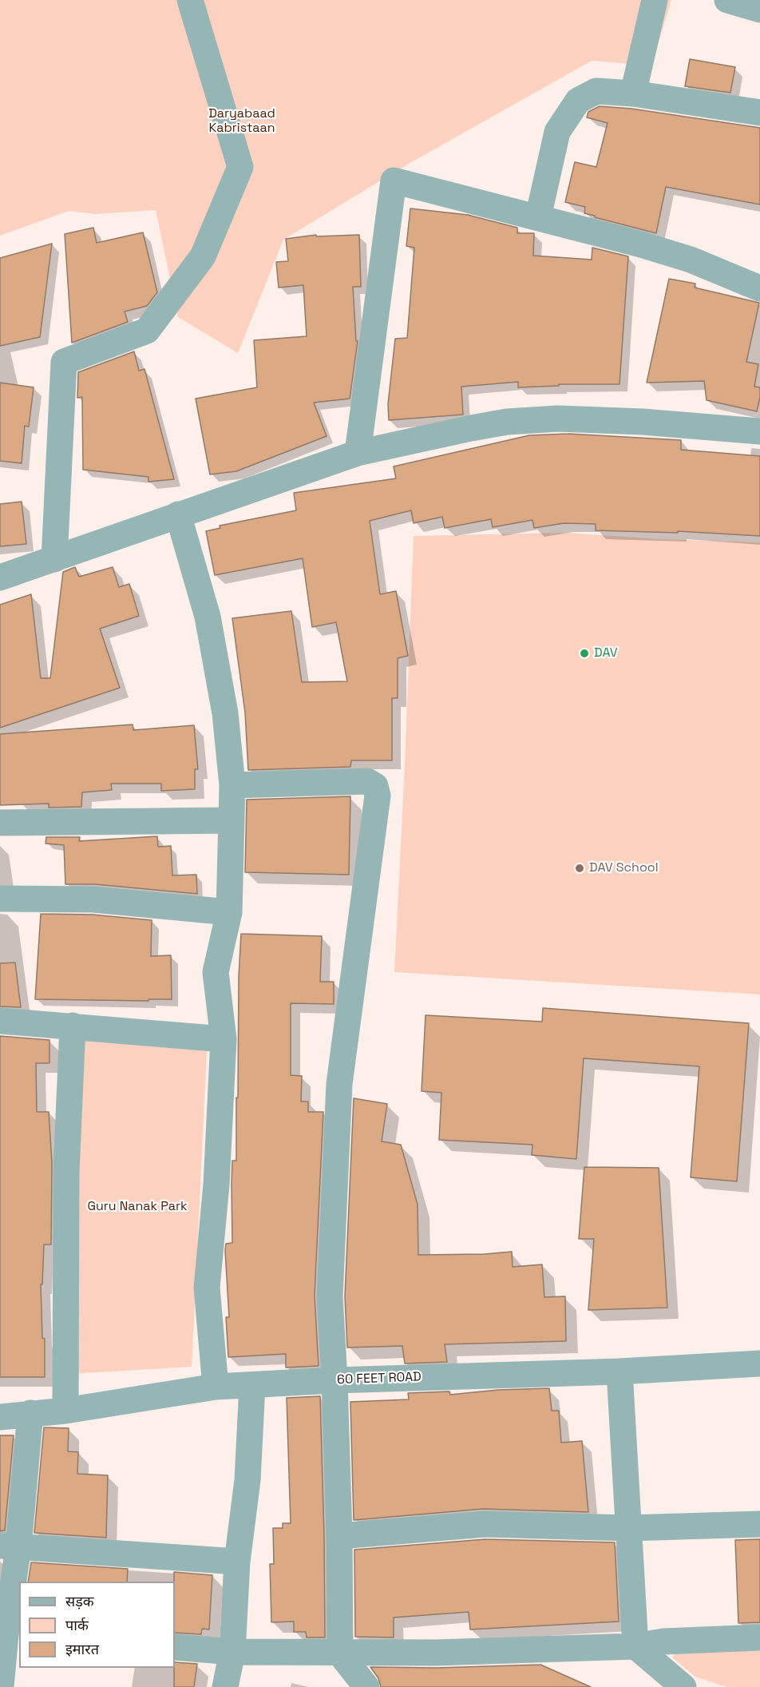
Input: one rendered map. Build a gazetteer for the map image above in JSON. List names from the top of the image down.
{
  "streets": {
    "street": ["60 FEET ROAD"]
  },
  "parks": ["Daryabaad Kabristaan", "Guru Nanak Park"],
  "places": ["DAV", "DAV School"],
  "legend": ["सड़क", "पार्क", "इमारत"]
}
